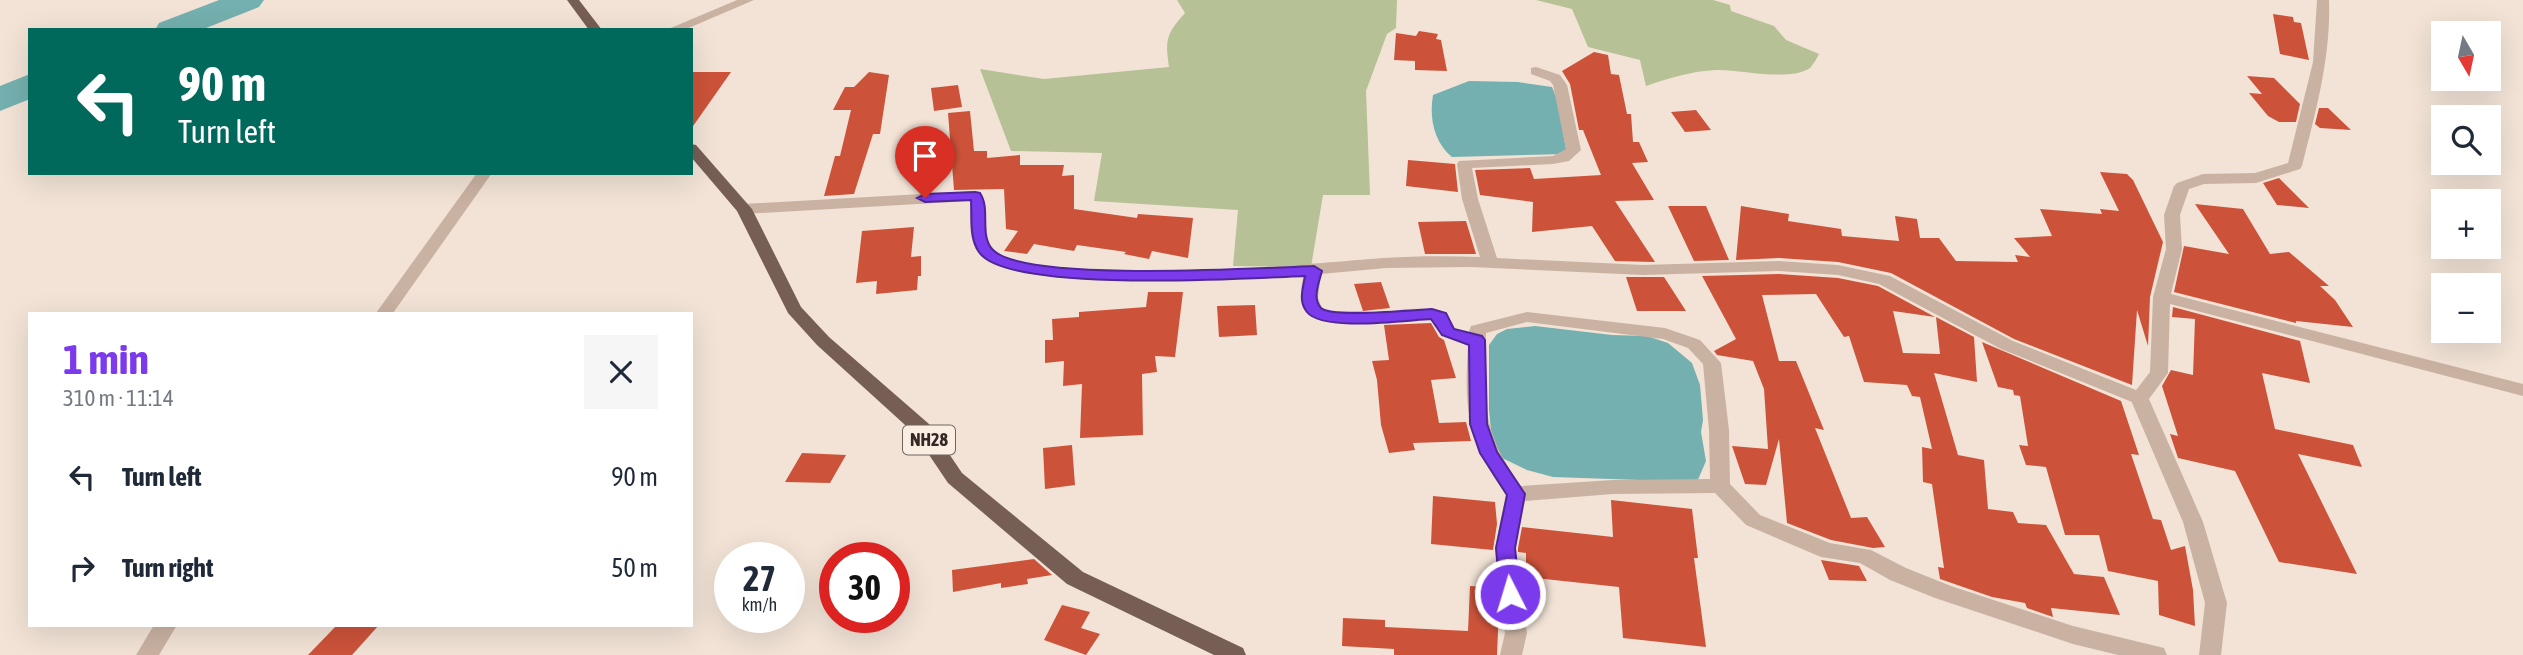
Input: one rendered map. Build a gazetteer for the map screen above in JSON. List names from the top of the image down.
{
  "streets": {
    "main road": ["NH28"]
  },
  "north": "bottom",
  "page": {
    "map_buttons": ["+", "−"],
    "turn": ["90 m", "Turn left"],
    "heading": ["1 min", "310 m · 11:14"],
    "list": [
      {
        "name": "Turn left",
        "value": "90 m"
      },
      {
        "name": "Turn right",
        "value": "50 m"
      }
    ],
    "speed": "27 km/h",
    "limit": "30"
  }
}
